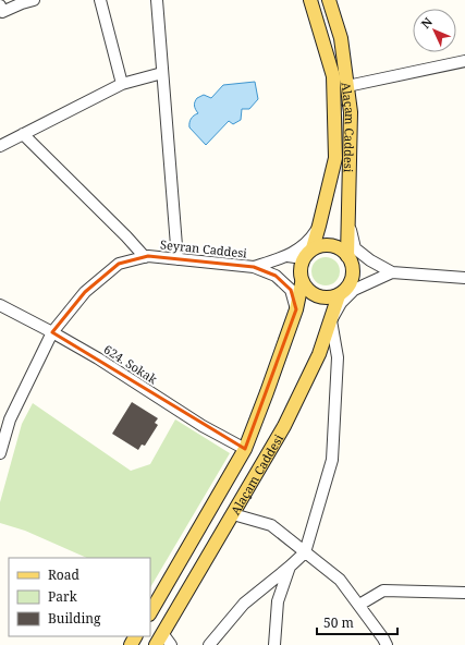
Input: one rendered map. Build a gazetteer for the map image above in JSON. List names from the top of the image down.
{
  "streets": {
    "main road": ["Alaçam Caddesi"],
    "street": ["Seyran Caddesi", "624. Sokak"]
  },
  "crossings": [
    ["Alaçam Caddesi", "Seyran Caddesi"],
    ["Alaçam Caddesi", "624. Sokak"],
    ["Seyran Caddesi", "624. Sokak"]
  ],
  "legend": ["Road", "Park", "Building"],
  "scale_bar": "50 m",
  "north": "top left"
}
